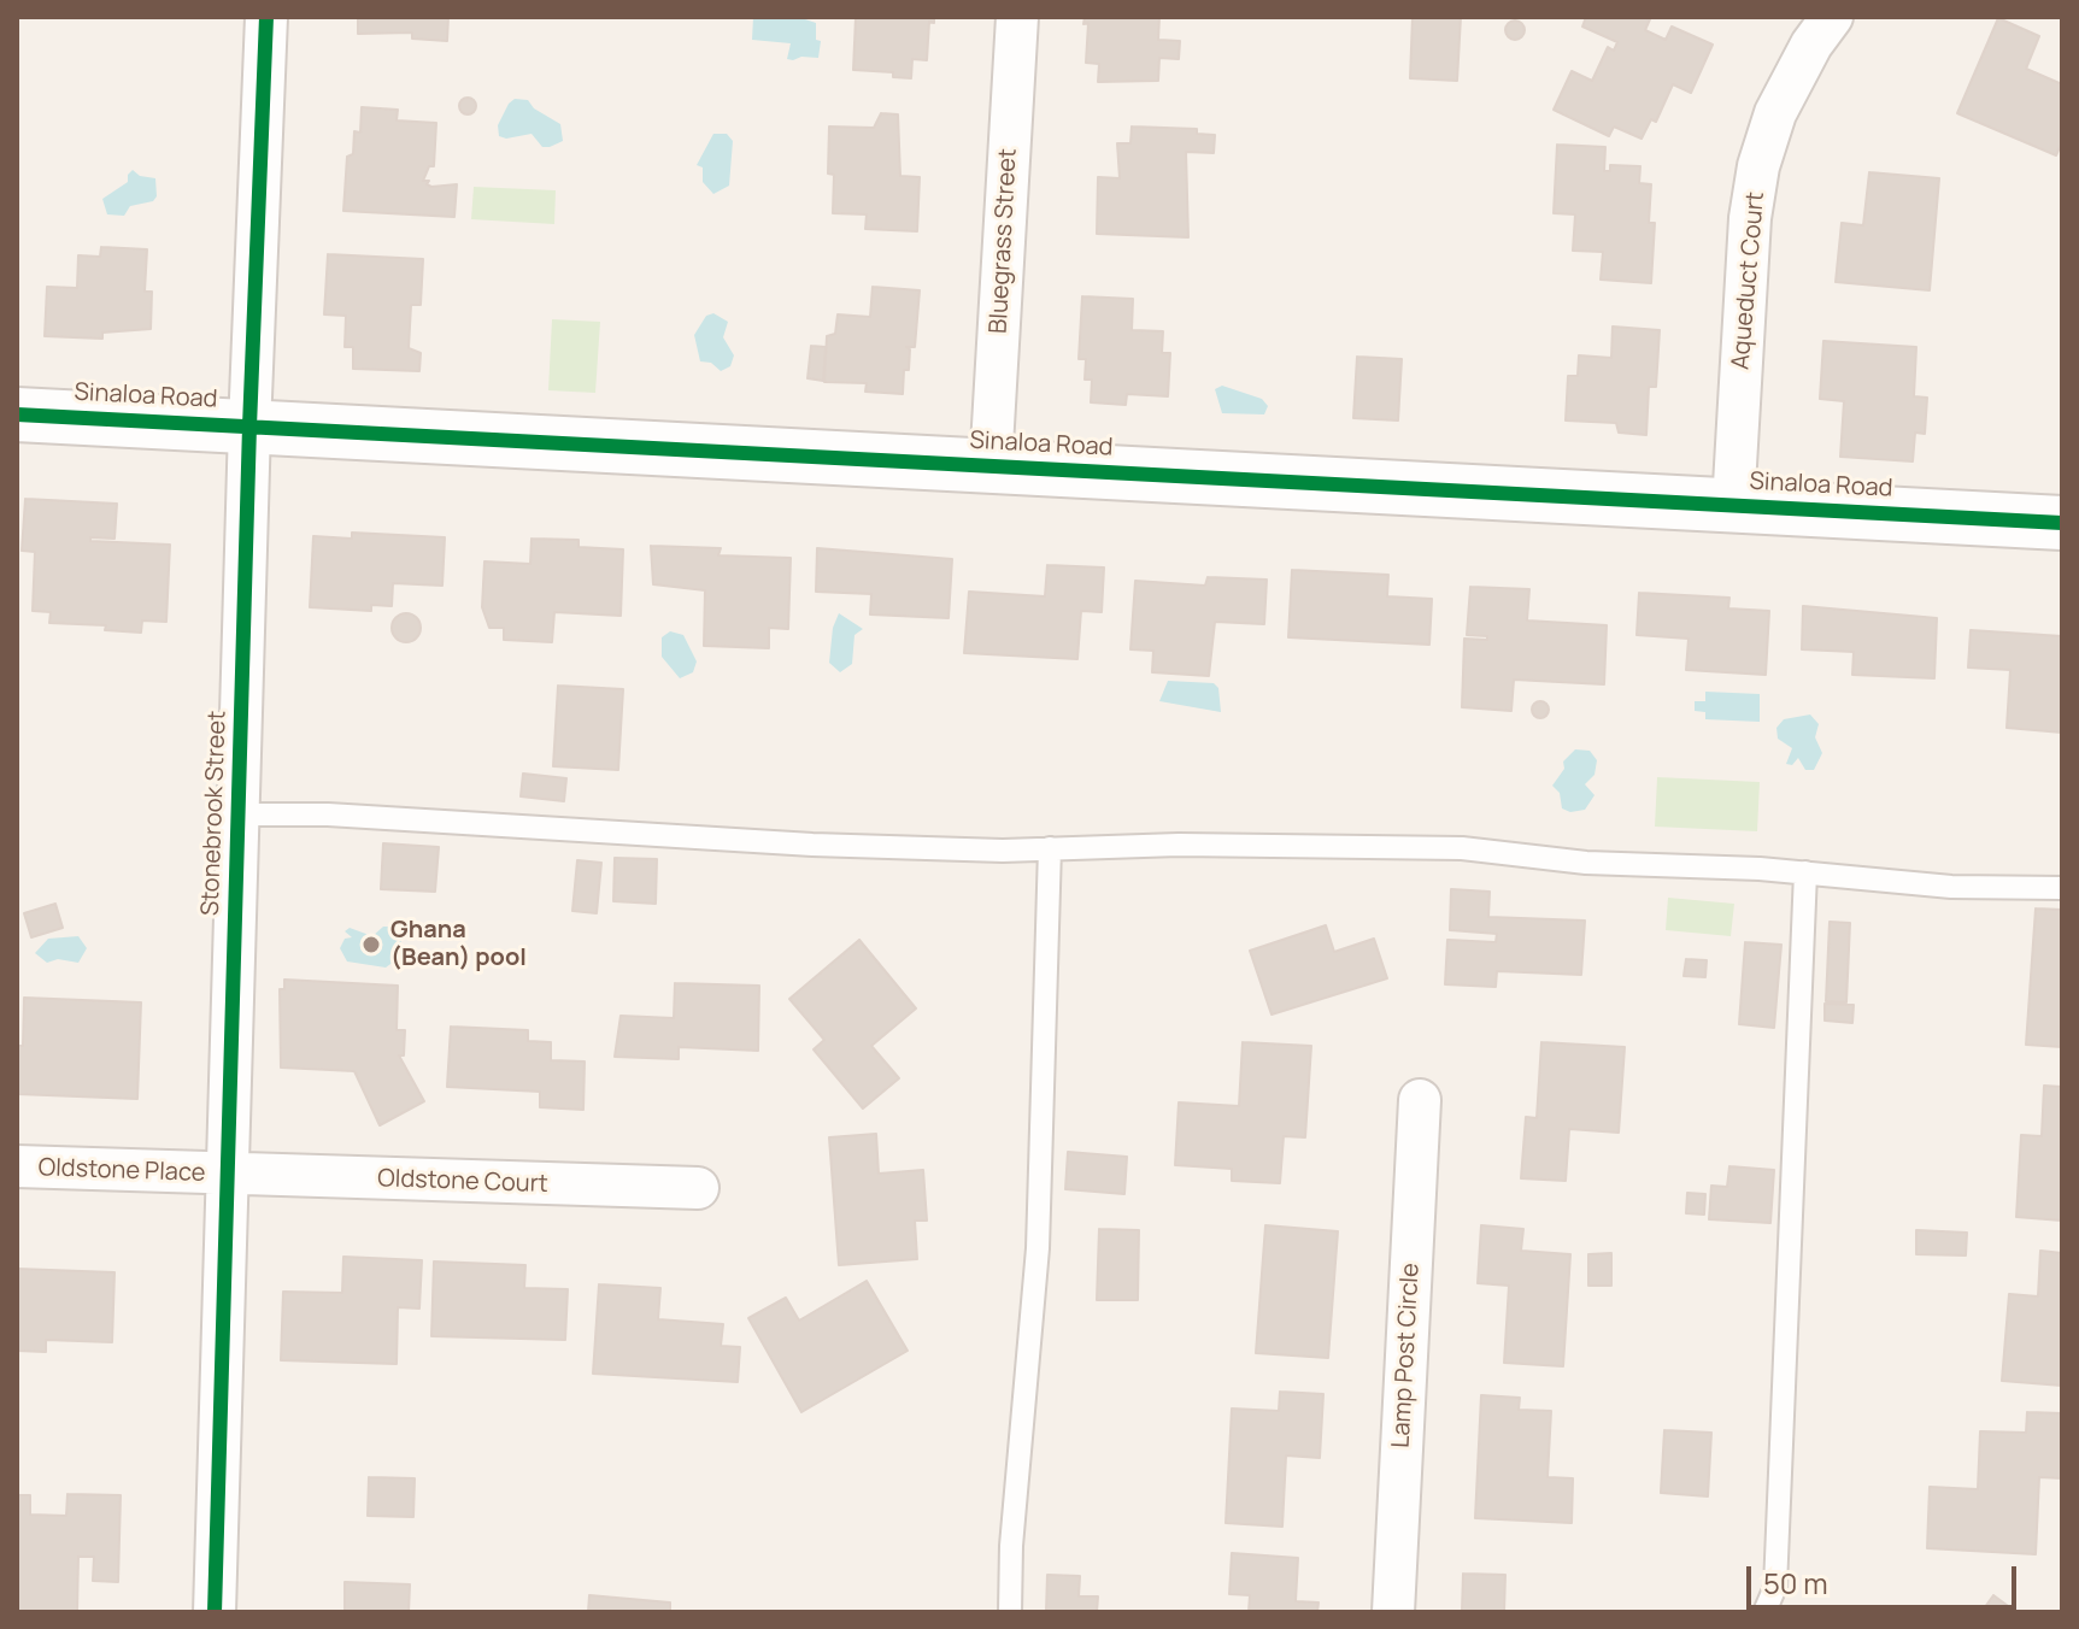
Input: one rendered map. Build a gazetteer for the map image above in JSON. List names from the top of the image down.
{
  "streets": {
    "street": [
      "Bluegrass Street",
      "Aqueduct Court",
      "Sinaloa Road",
      "Stonebrook Street",
      "Oldstone Place",
      "Oldstone Court",
      "Lamp Post Circle"
    ]
  },
  "crossings": [
    ["Bluegrass Street", "Sinaloa Road"],
    ["Aqueduct Court", "Sinaloa Road"],
    ["Sinaloa Road", "Stonebrook Street"],
    ["Stonebrook Street", "Oldstone Place"],
    ["Stonebrook Street", "Oldstone Court"],
    ["Oldstone Place", "Oldstone Court"]
  ],
  "places": ["Ghana (Bean) pool"],
  "scale_bar": "50 m"
}
